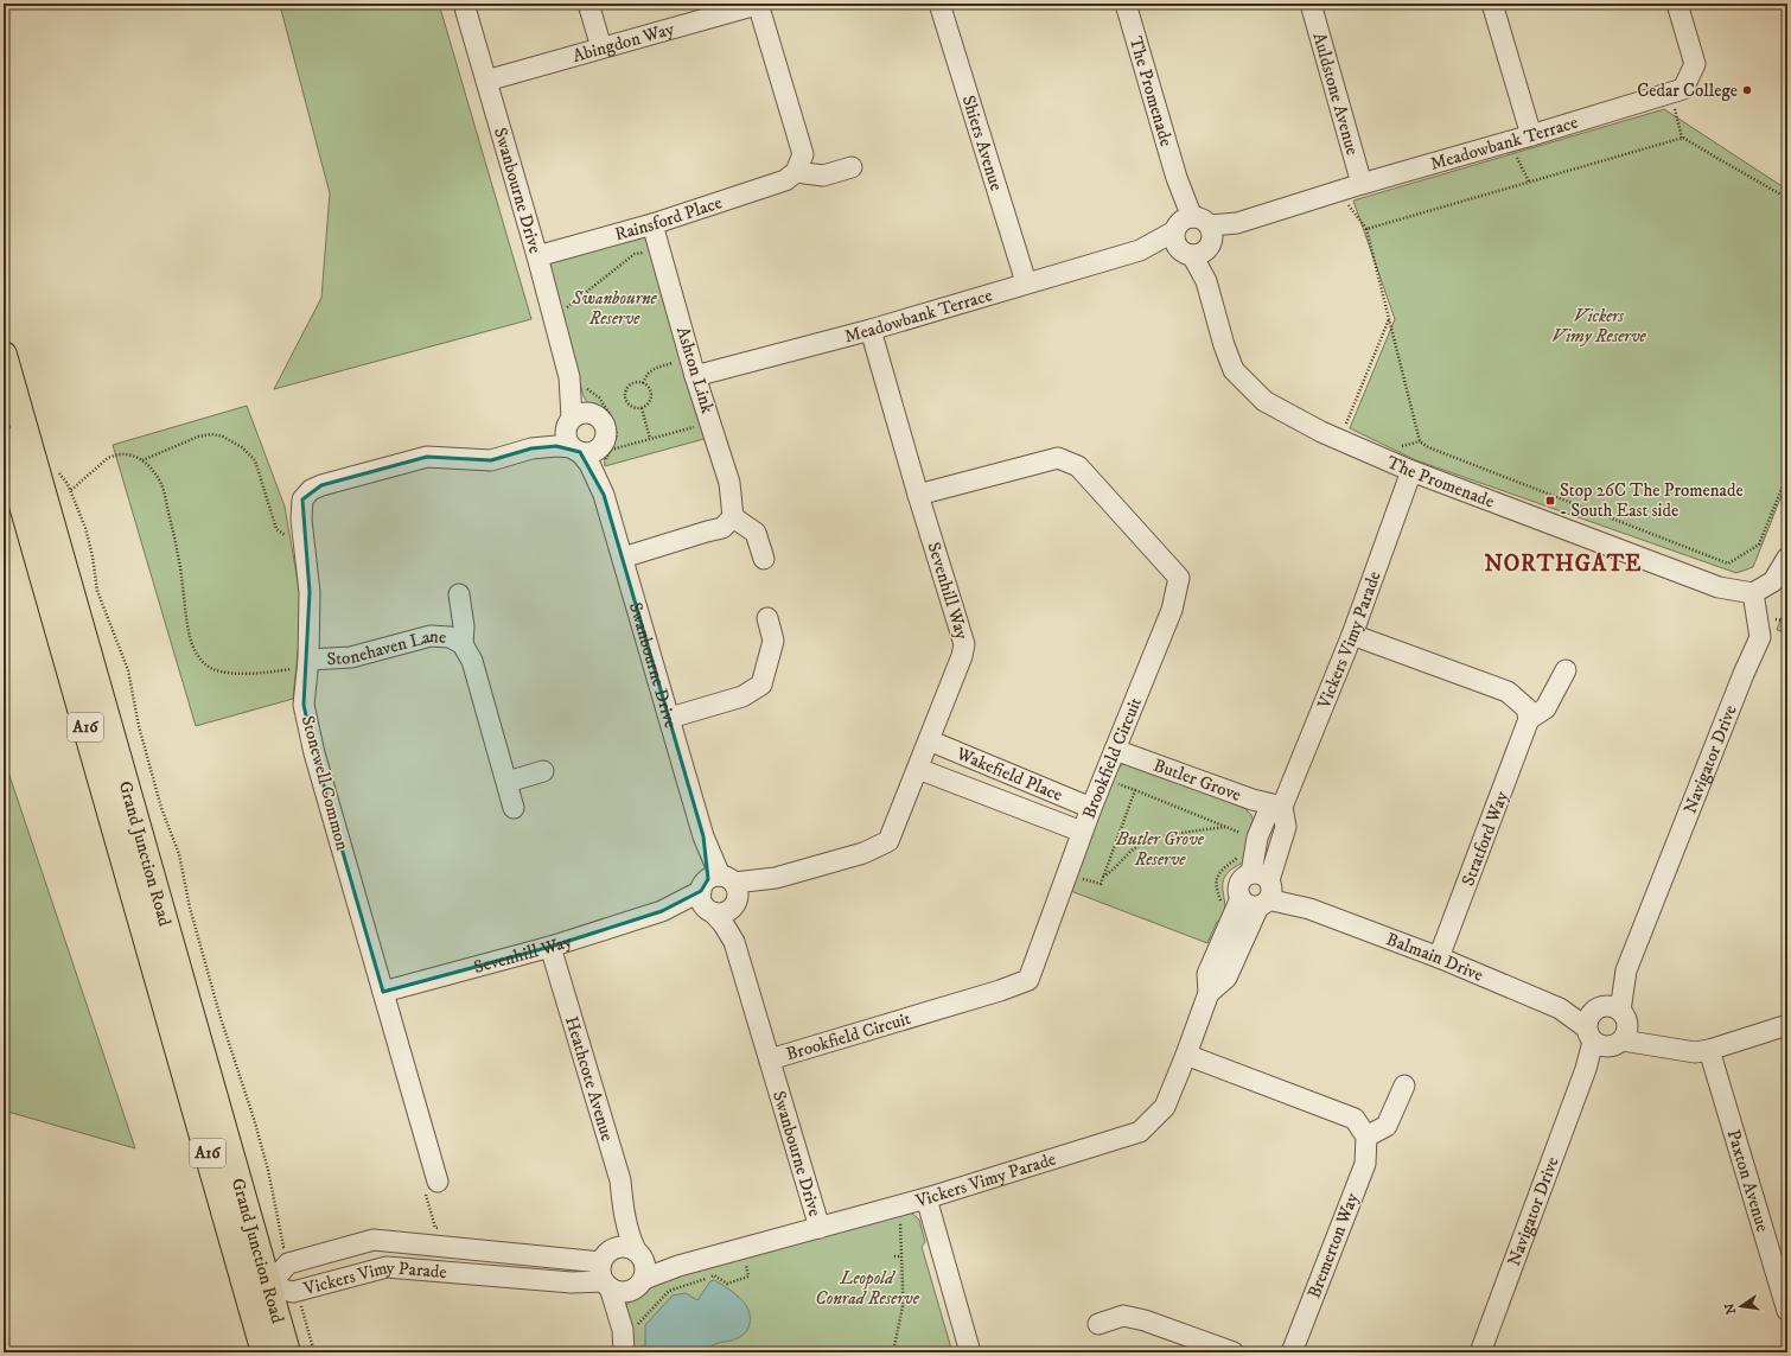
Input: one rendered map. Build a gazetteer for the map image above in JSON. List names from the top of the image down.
{
  "streets": {
    "highway": ["A16", "Grand Junction Road"],
    "street": [
      "Abingdon Way",
      "The Promenade",
      "Auldstone Avenue",
      "Meadowbank Terrace",
      "Shiers Avenue",
      "Swanbourne Drive",
      "Rainsford Place",
      "Ashton Link",
      "Sevenhill Way",
      "Vickers Vimy Parade",
      "Stonehaven Lane",
      "Brookfield Circuit",
      "Navigator Drive",
      "Wakefield Place",
      "Butler Grove",
      "Stonewell Common",
      "Stratford Way",
      "Balmain Drive",
      "Heathcote Avenue",
      "Paxton Avenue",
      "Bremerton Way"
    ]
  },
  "crossings": [
    ["Abingdon Way", "Swanbourne Drive"],
    ["The Promenade", "Meadowbank Terrace"],
    ["The Promenade", "Vickers Vimy Parade"],
    ["The Promenade", "Navigator Drive"],
    ["Auldstone Avenue", "Meadowbank Terrace"],
    ["Meadowbank Terrace", "Shiers Avenue"],
    ["Meadowbank Terrace", "Ashton Link"],
    ["Meadowbank Terrace", "Sevenhill Way"],
    ["Swanbourne Drive", "Rainsford Place"],
    ["Swanbourne Drive", "Sevenhill Way"],
    ["Swanbourne Drive", "Vickers Vimy Parade"],
    ["Swanbourne Drive", "Brookfield Circuit"],
    ["Swanbourne Drive", "Stonewell Common"],
    ["Rainsford Place", "Ashton Link"],
    ["Sevenhill Way", "Brookfield Circuit"],
    ["Sevenhill Way", "Wakefield Place"],
    ["Sevenhill Way", "Stonewell Common"],
    ["Sevenhill Way", "Heathcote Avenue"],
    ["Vickers Vimy Parade", "Butler Grove"],
    ["Vickers Vimy Parade", "Grand Junction Road"],
    ["Vickers Vimy Parade", "Balmain Drive"],
    ["Vickers Vimy Parade", "Heathcote Avenue"],
    ["Stonehaven Lane", "Stonewell Common"],
    ["Brookfield Circuit", "Wakefield Place"],
    ["Brookfield Circuit", "Butler Grove"],
    ["Navigator Drive", "Balmain Drive"],
    ["Stratford Way", "Balmain Drive"],
    ["Balmain Drive", "Paxton Avenue"]
  ],
  "districts": ["NORTHGATE"],
  "parks": [
    "Swanbourne Reserve",
    "Vickers Vimy Reserve",
    "Butler Grove Reserve",
    "Leopold Conrad Reserve"
  ],
  "places": {
    "other": ["Cedar College"],
    "transit": ["Stop 26C The Promenade - South East side"]
  },
  "north": "left"
}
